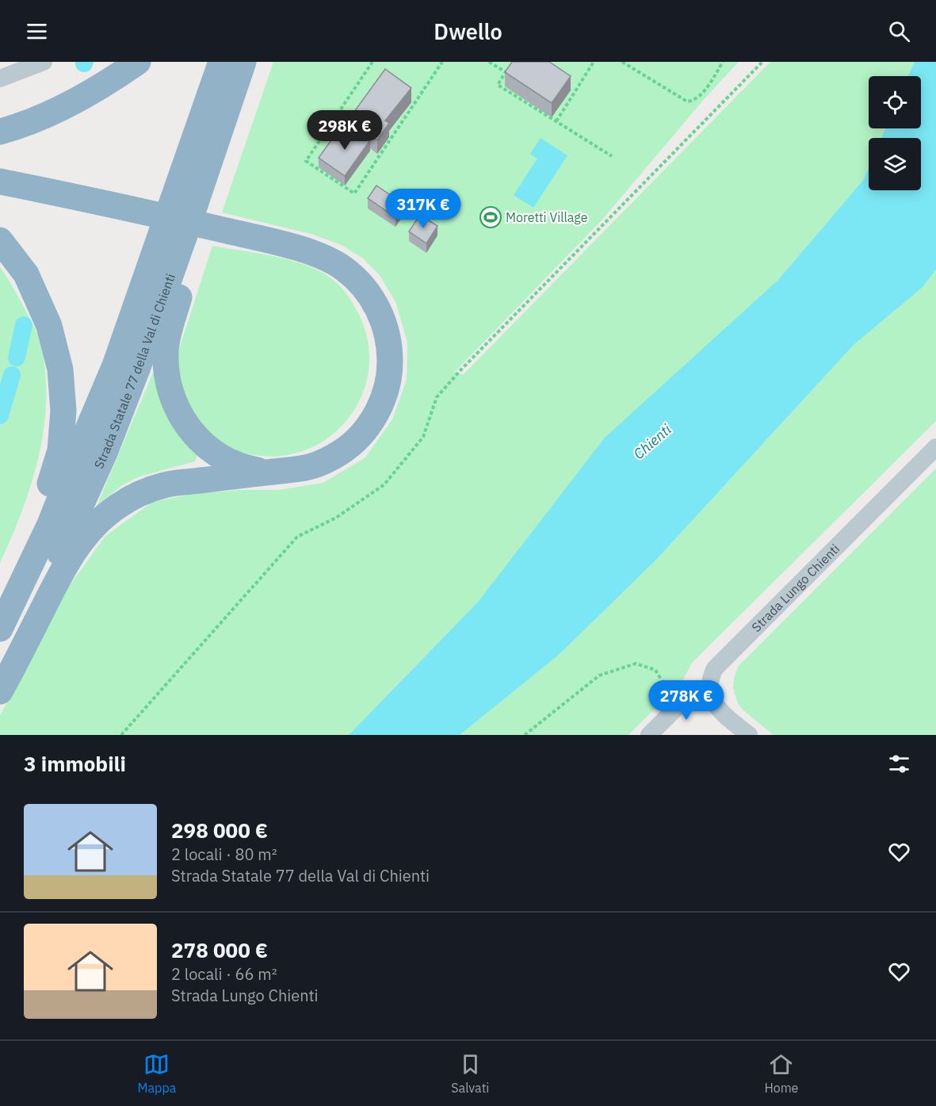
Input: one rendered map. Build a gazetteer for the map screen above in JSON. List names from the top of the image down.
{
  "streets": {
    "highway": ["Strada Statale 77 della Val di Chienti"],
    "street": ["Strada Lungo Chienti"]
  },
  "water": ["Chienti"],
  "places": {
    "sports": ["Moretti Village"]
  },
  "page": {
    "header": "Dwello",
    "price": ["298K €", "317K €", "278K €"],
    "heading": "3 immobili",
    "list": [
      {
        "name": "298 000 €",
        "note": "2 locali · 80 m² · Strada Statale 77 della Val di Chienti"
      },
      {
        "name": "278 000 €",
        "note": "2 locali · 66 m² · Strada Lungo Chienti"
      }
    ],
    "tabs": ["Mappa", "Salvati", "Home"]
  }
}
